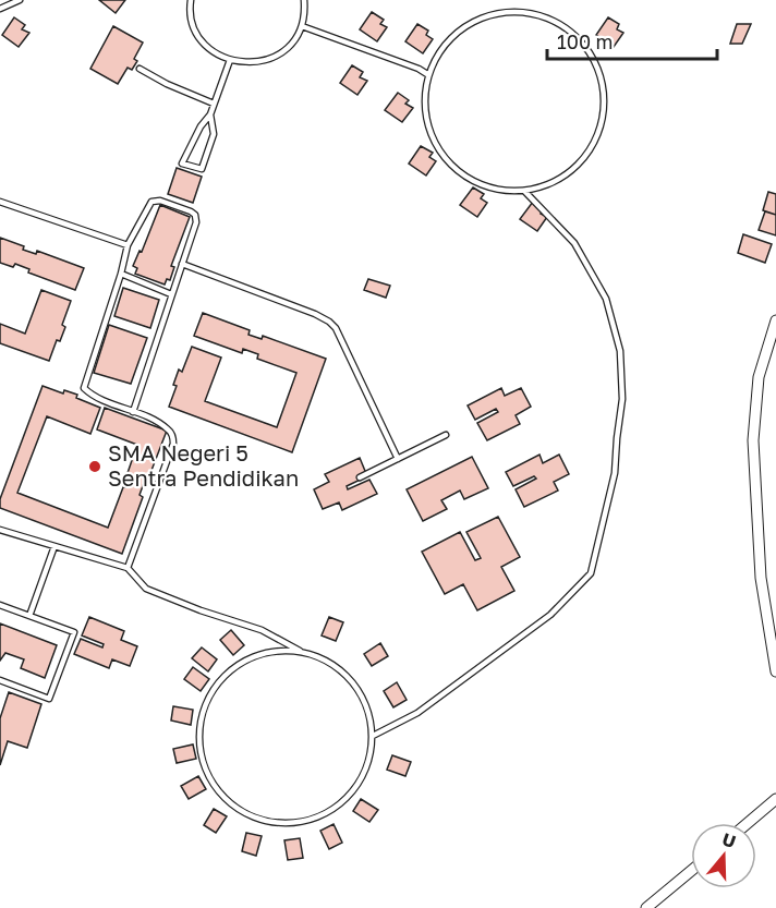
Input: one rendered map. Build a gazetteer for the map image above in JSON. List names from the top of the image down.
{
  "places": ["SMA Negeri 5 Sentra Pendidikan"],
  "scale_bar": "100 m",
  "north": "top"
}
